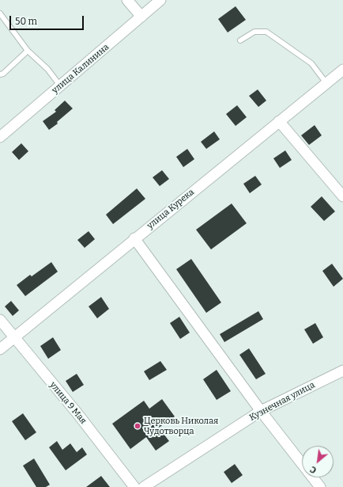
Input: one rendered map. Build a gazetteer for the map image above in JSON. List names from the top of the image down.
{
  "streets": {
    "street": [
      "улица Калинина",
      "улица Курека",
      "Кузнечная улица",
      "улица 9 Мая"
    ]
  },
  "crossings": [
    ["улица Курека", "улица 9 Мая"]
  ],
  "places": ["Церковь Николая Чудотворца"],
  "scale_bar": "50 m",
  "north": "bottom left"
}
